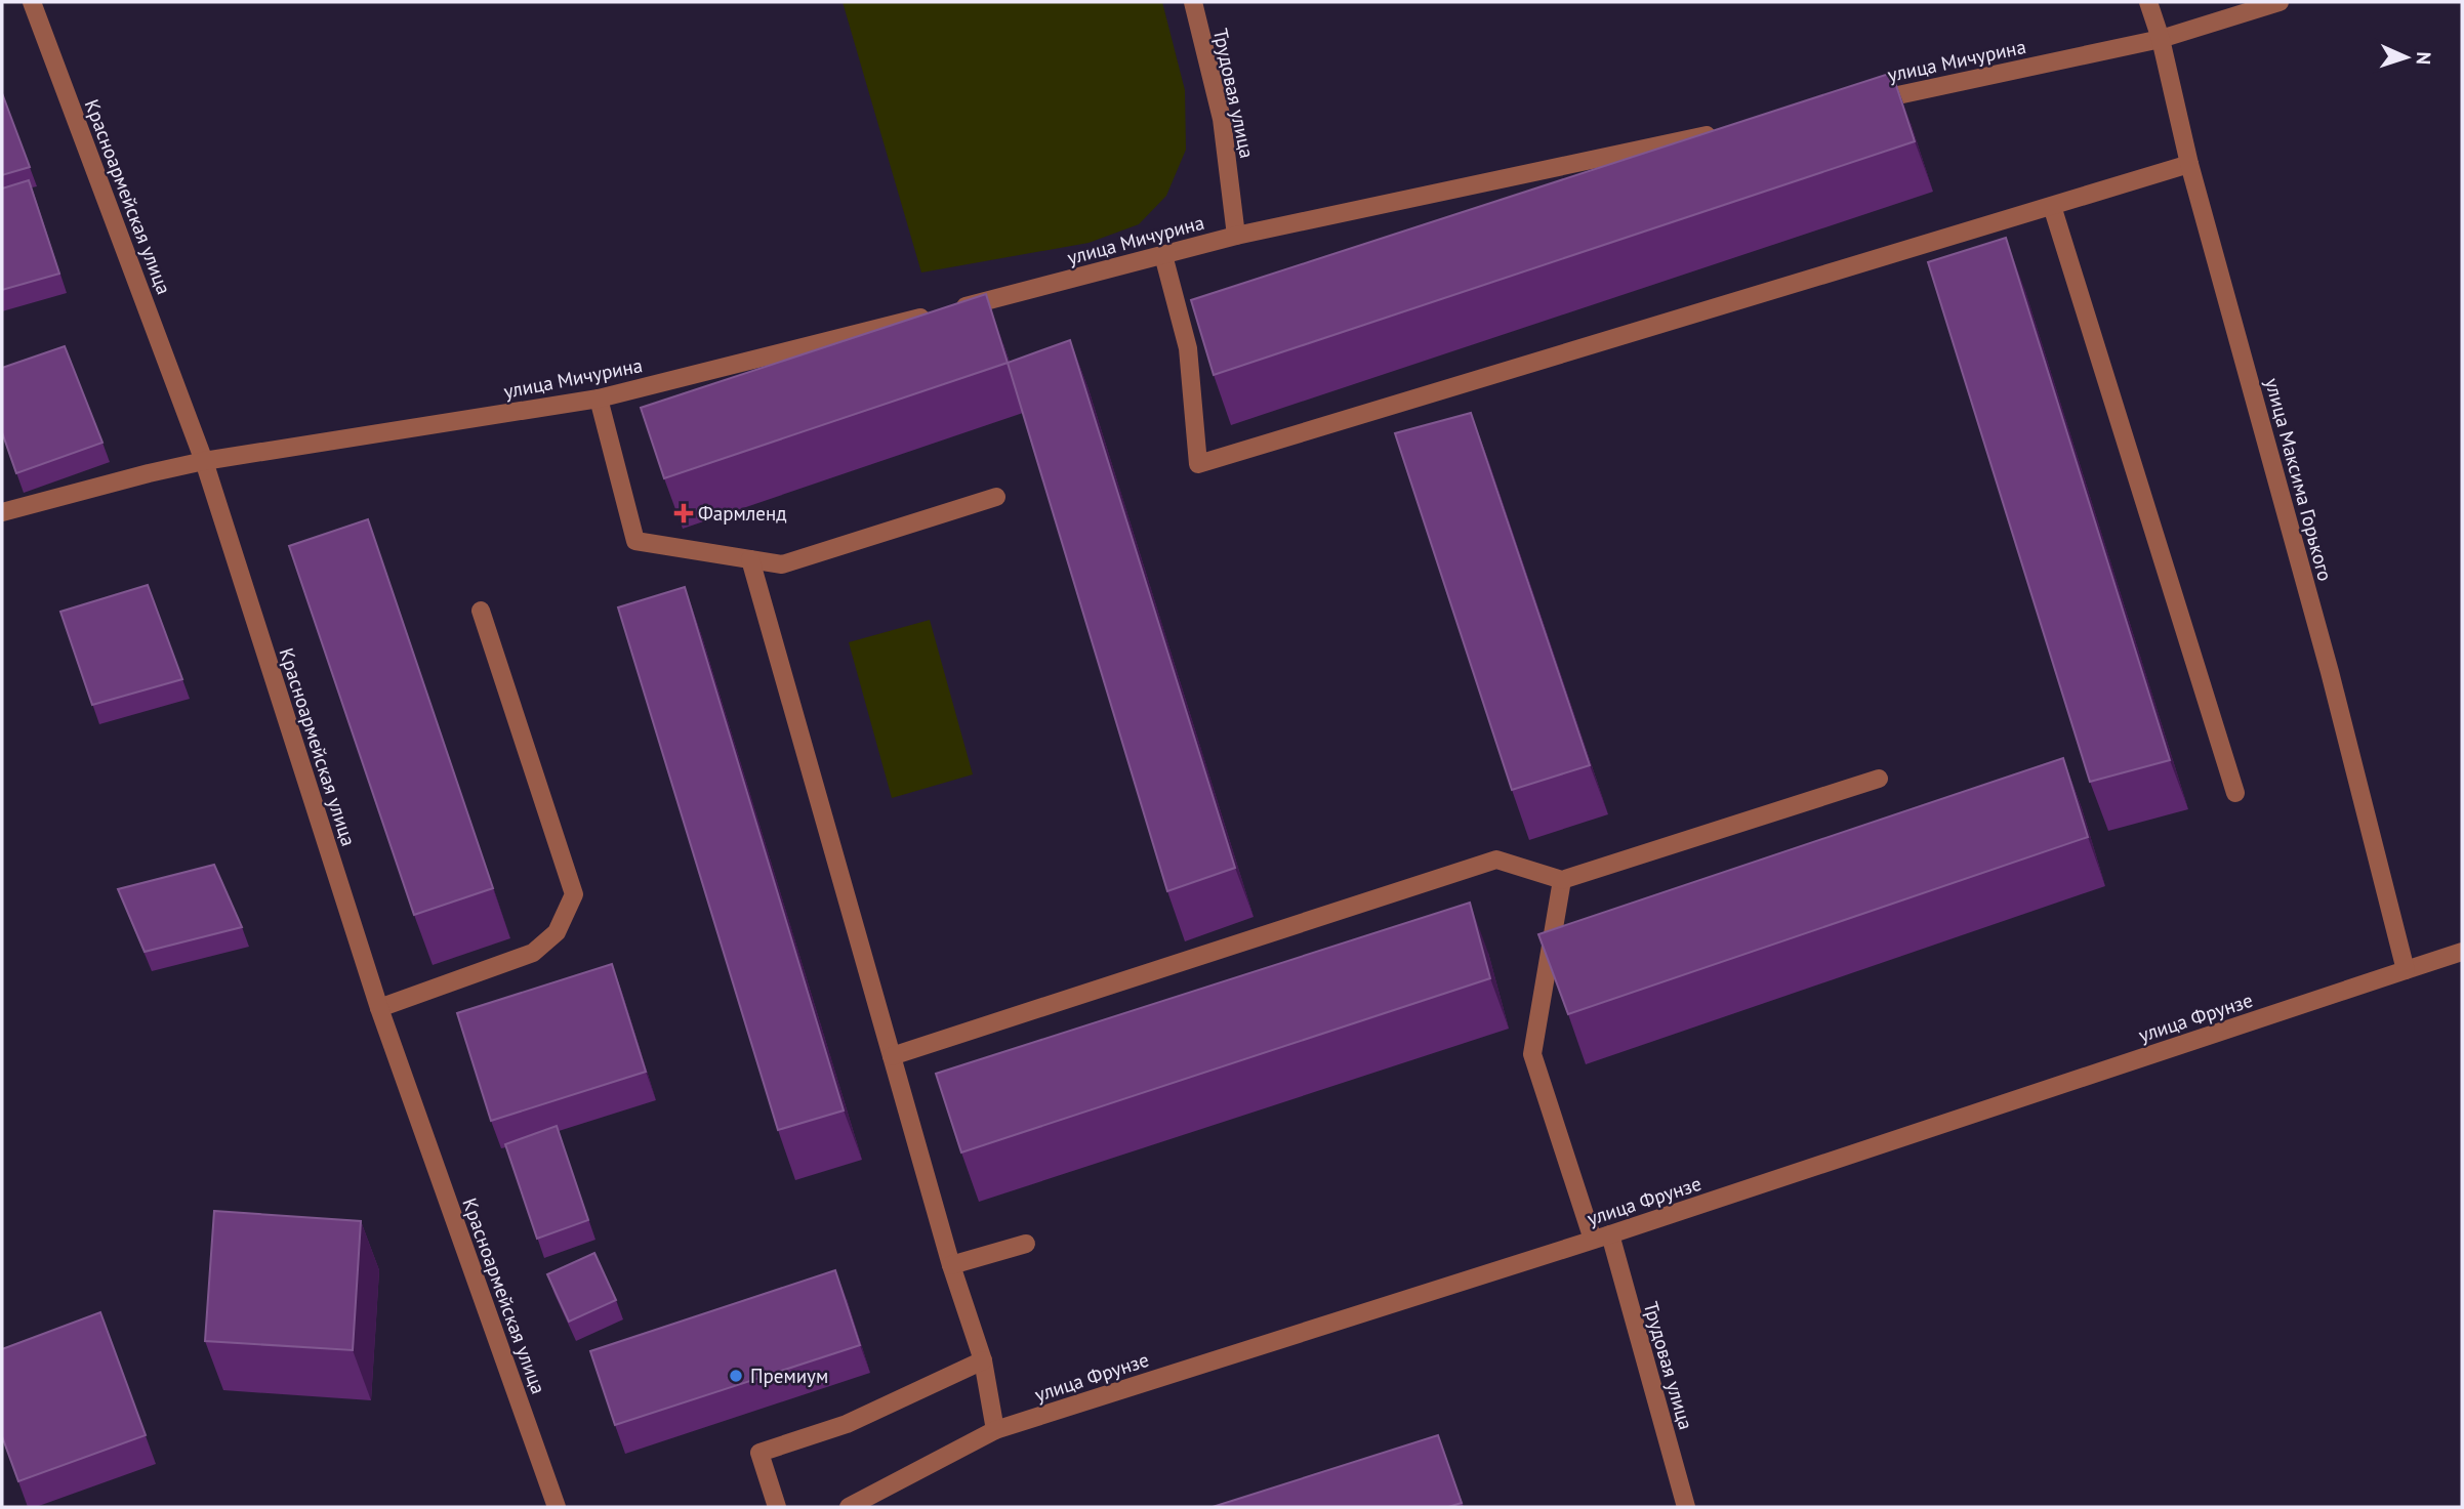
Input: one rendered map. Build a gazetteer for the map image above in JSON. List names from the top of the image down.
{
  "streets": {
    "street": [
      "улица Мичурина",
      "Трудовая улица",
      "Красноармейская улица",
      "улица Максима Горького",
      "улица Фрунзе"
    ]
  },
  "crossings": [
    ["улица Мичурина", "Трудовая улица"],
    ["улица Мичурина", "Красноармейская улица"],
    ["улица Мичурина", "улица Максима Горького"],
    ["Трудовая улица", "улица Фрунзе"],
    ["улица Максима Горького", "улица Фрунзе"]
  ],
  "places": {
    "health": ["Фармленд"],
    "other": ["Премиум"]
  },
  "north": "right"
}
